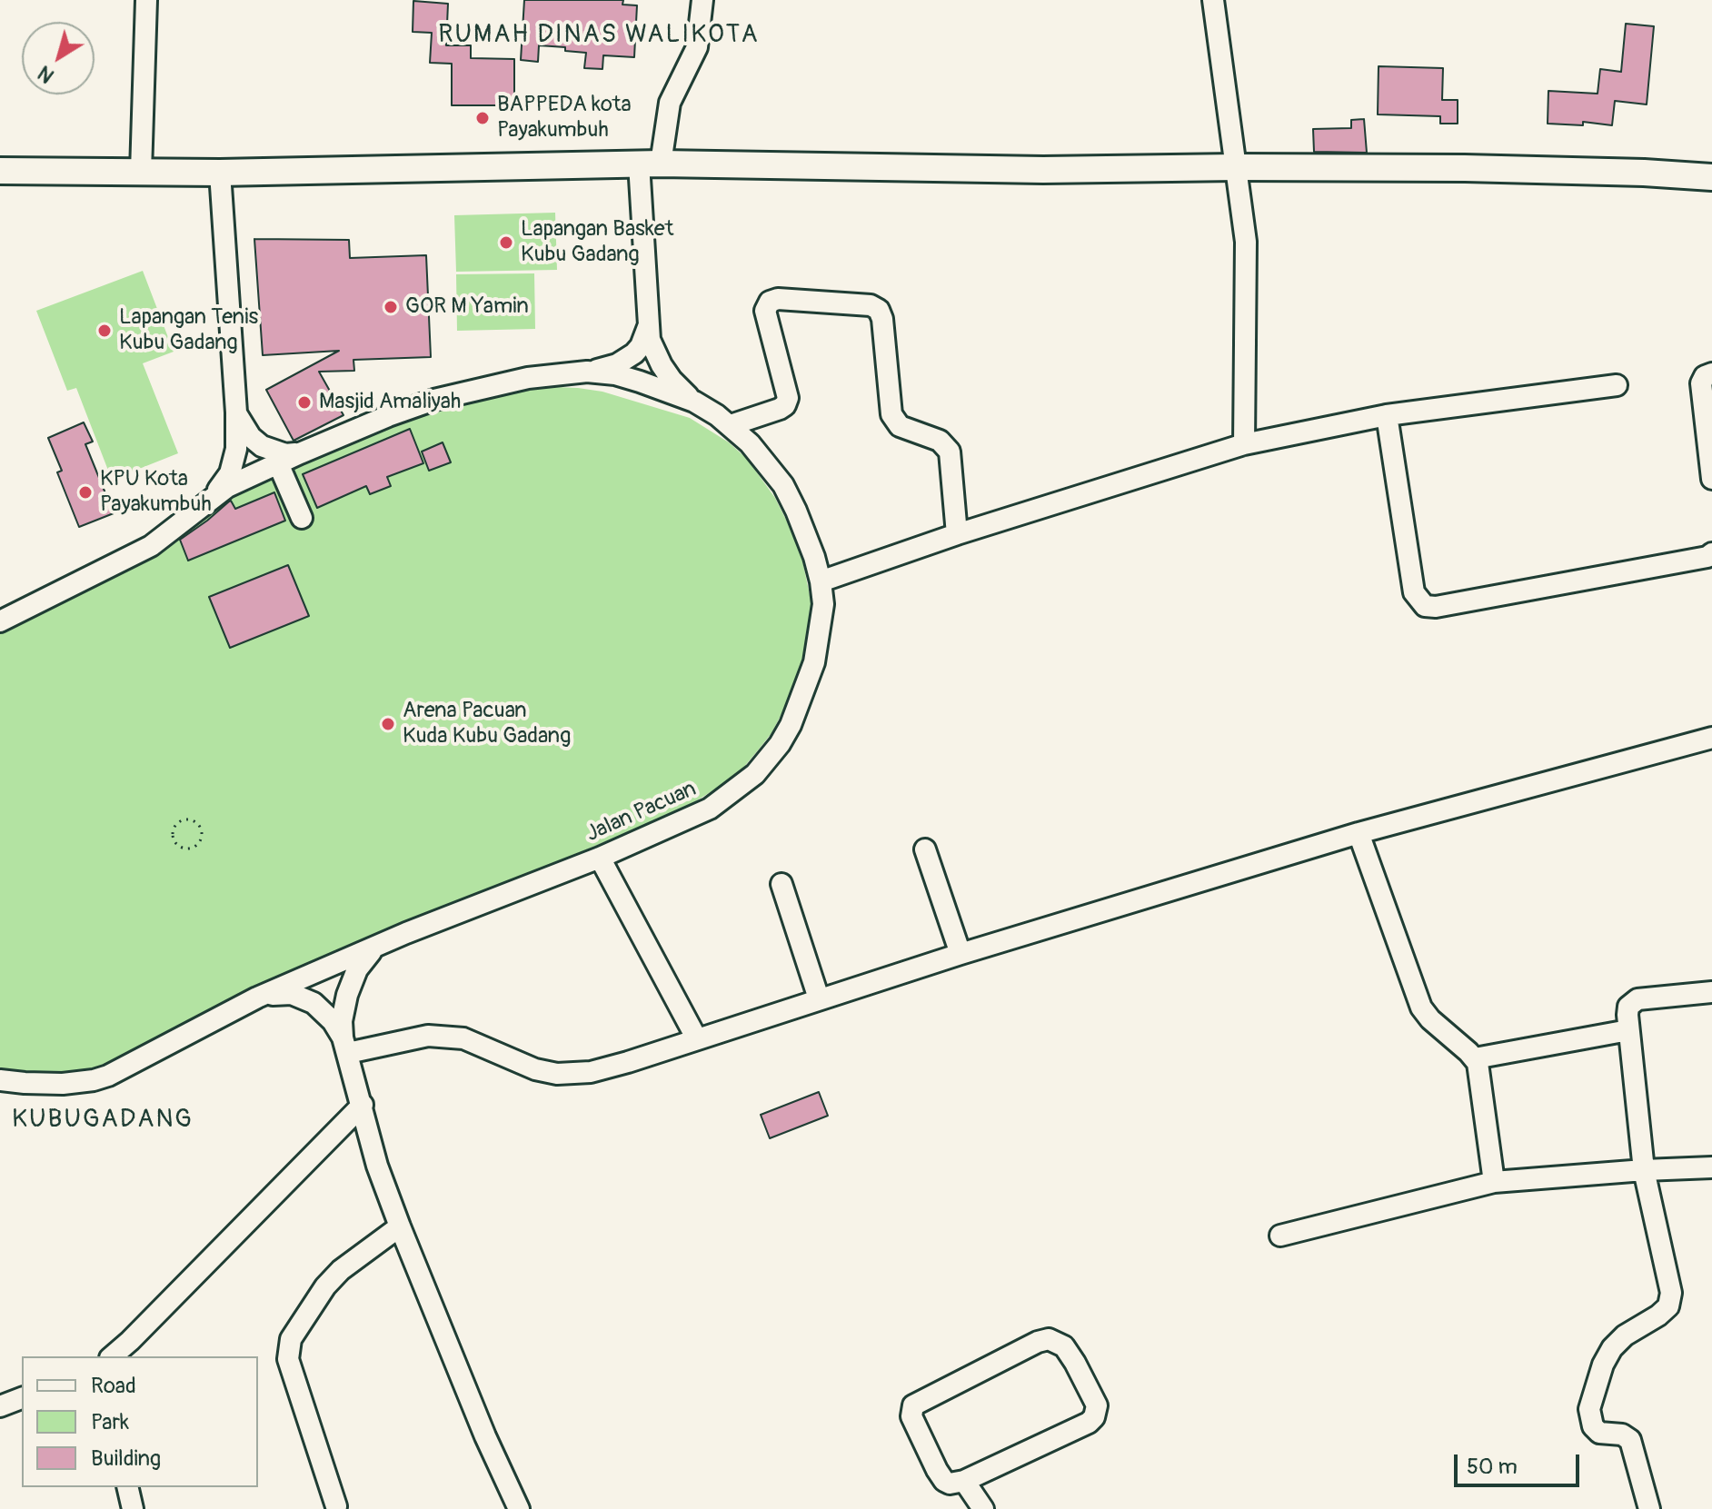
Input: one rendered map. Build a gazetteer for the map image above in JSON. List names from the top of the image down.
{
  "streets": {
    "street": ["Jalan Pacuan"]
  },
  "districts": ["RUMAH DINAS WALIKOTA", "KUBUGADANG"],
  "places": [
    "BAPPEDA kota Payakumbuh",
    "Lapangan Basket Kubu Gadang",
    "GOR M Yamin",
    "Lapangan Tenis Kubu Gadang",
    "Masjid Amaliyah",
    "KPU Kota Payakumbuh",
    "Arena Pacuan Kuda Kubu Gadang"
  ],
  "legend": ["Road", "Park", "Building"],
  "scale_bar": "50 m",
  "north": "bottom left"
}
